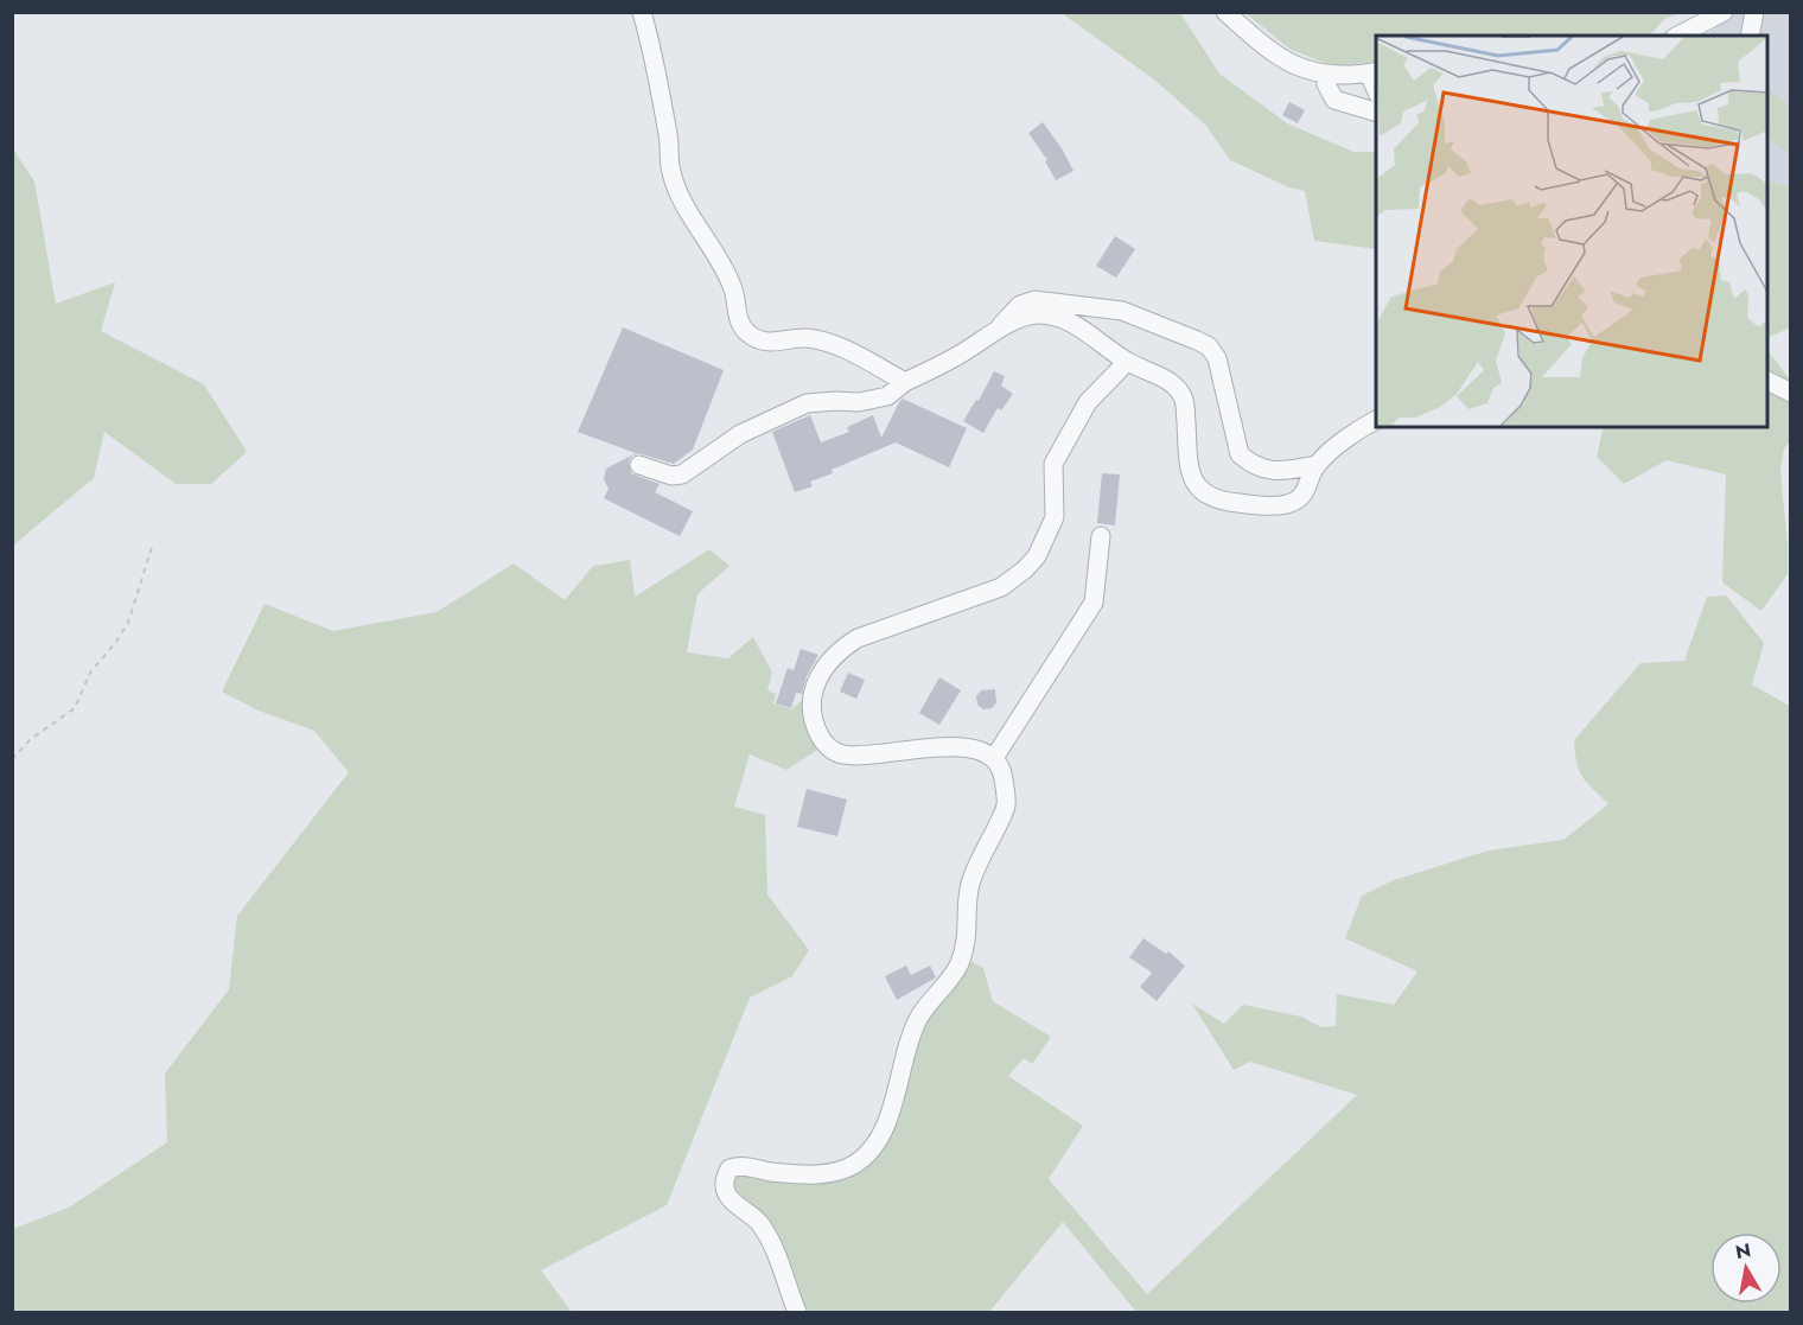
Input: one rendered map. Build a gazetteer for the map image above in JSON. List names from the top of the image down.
{
  "north": "top"
}
